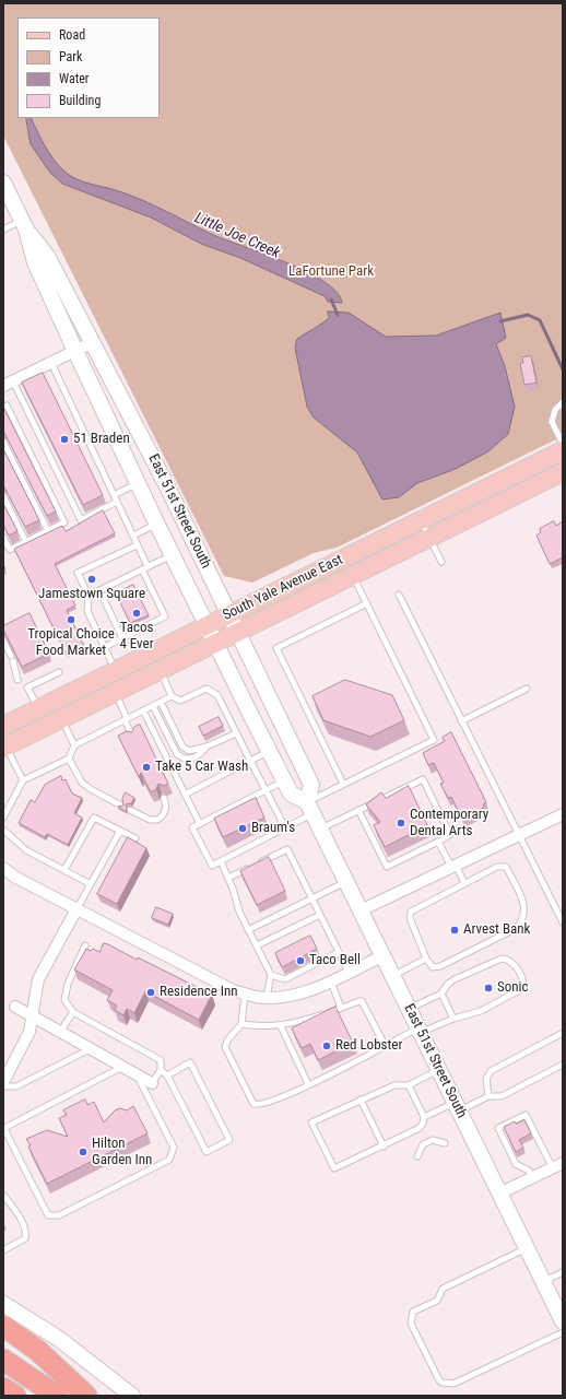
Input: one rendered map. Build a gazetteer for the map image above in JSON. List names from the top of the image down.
{
  "streets": {
    "main road": ["East 51st Street South", "South Yale Avenue East"]
  },
  "crossings": [
    ["East 51st Street South", "South Yale Avenue East"]
  ],
  "water": ["Little Joe Creek"],
  "parks": ["LaFortune Park"],
  "places": [
    "51 Braden",
    "Jamestown Square",
    "Tacos 4 Ever",
    "Tropical Choice Food Market",
    "Take 5 Car Wash",
    "Contemporary Dental Arts",
    "Braum's",
    "Arvest Bank",
    "Taco Bell",
    "Sonic",
    "Residence Inn",
    "Red Lobster",
    "Hilton Garden Inn"
  ],
  "legend": [
    "Road",
    "Park",
    "Water",
    "Building"
  ]
}
